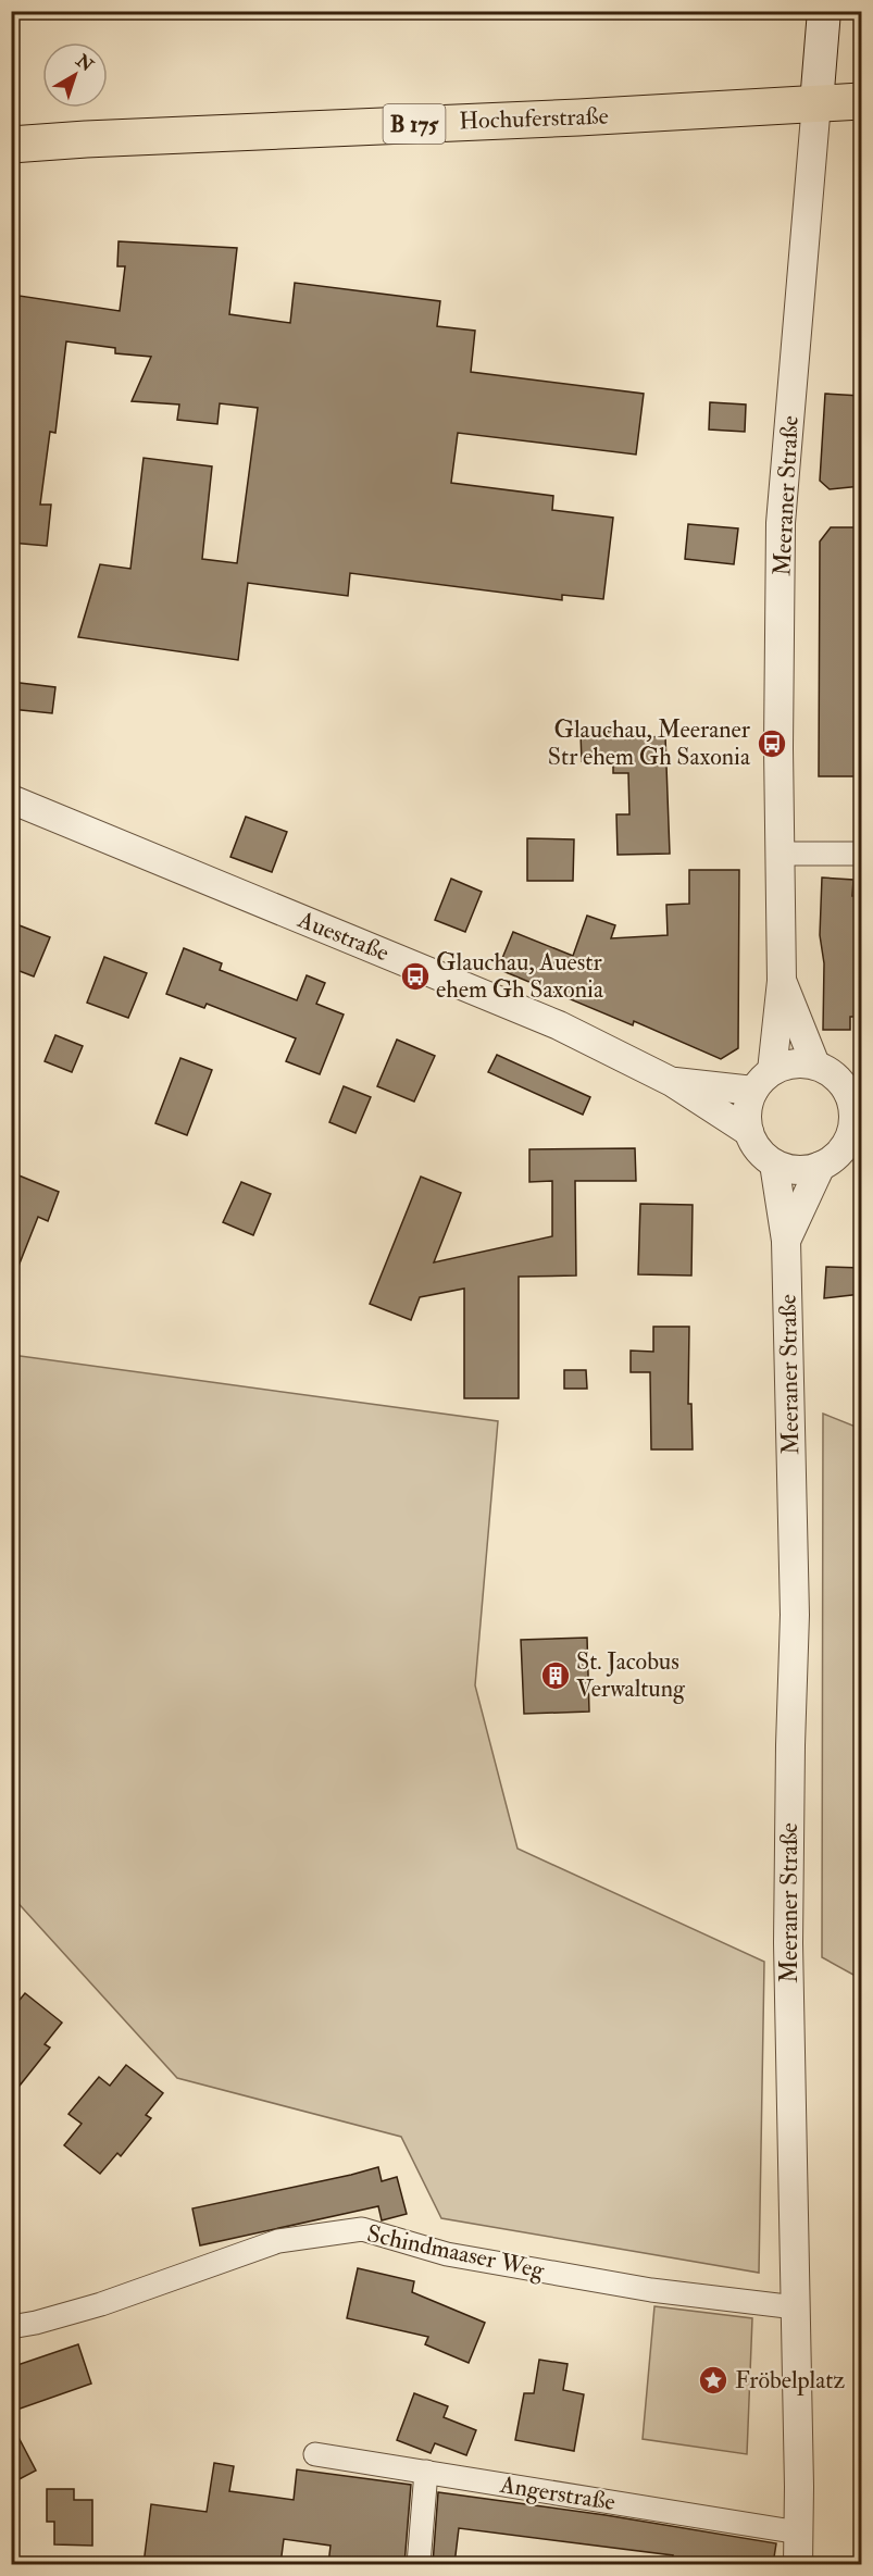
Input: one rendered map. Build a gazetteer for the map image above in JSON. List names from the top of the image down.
{
  "streets": {
    "main road": ["Hochuferstraße", "B 175", "Meeraner Straße"],
    "street": ["Auestraße", "Schindmaaser Weg", "Angerstraße"]
  },
  "crossings": [
    ["Hochuferstraße", "Meeraner Straße"],
    ["Meeraner Straße", "Auestraße"],
    ["Meeraner Straße", "Schindmaaser Weg"],
    ["Meeraner Straße", "Angerstraße"]
  ],
  "places": {
    "bus stop": ["Glauchau, Meeraner Str ehem Gh Saxonia", "Glauchau, Auestr ehem Gh Saxonia"],
    "building": ["St. Jacobus Verwaltung"],
    "place": ["Fröbelplatz"]
  },
  "north": "top right"
}
